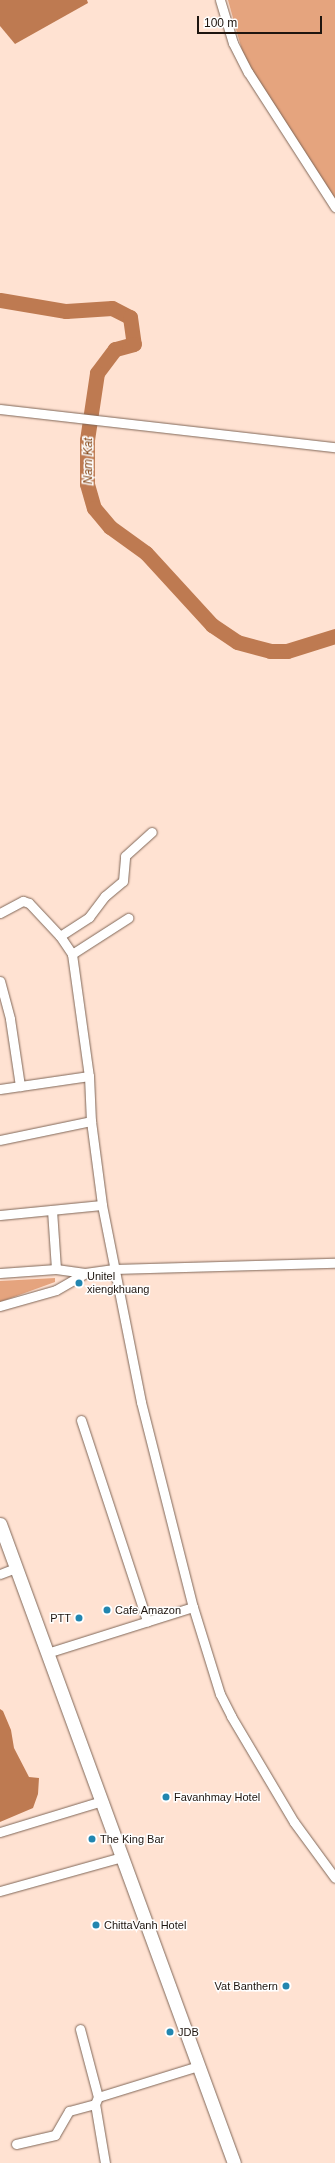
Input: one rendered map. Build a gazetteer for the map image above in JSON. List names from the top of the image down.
{
  "water": ["Nam Kat"],
  "places": [
    "Unitel xiengkhuang",
    "Cafe Amazon",
    "PTT",
    "Favanhmay Hotel",
    "The King Bar",
    "ChittaVanh Hotel",
    "Vat Banthern",
    "JDB"
  ],
  "scale_bar": "100 m"
}
